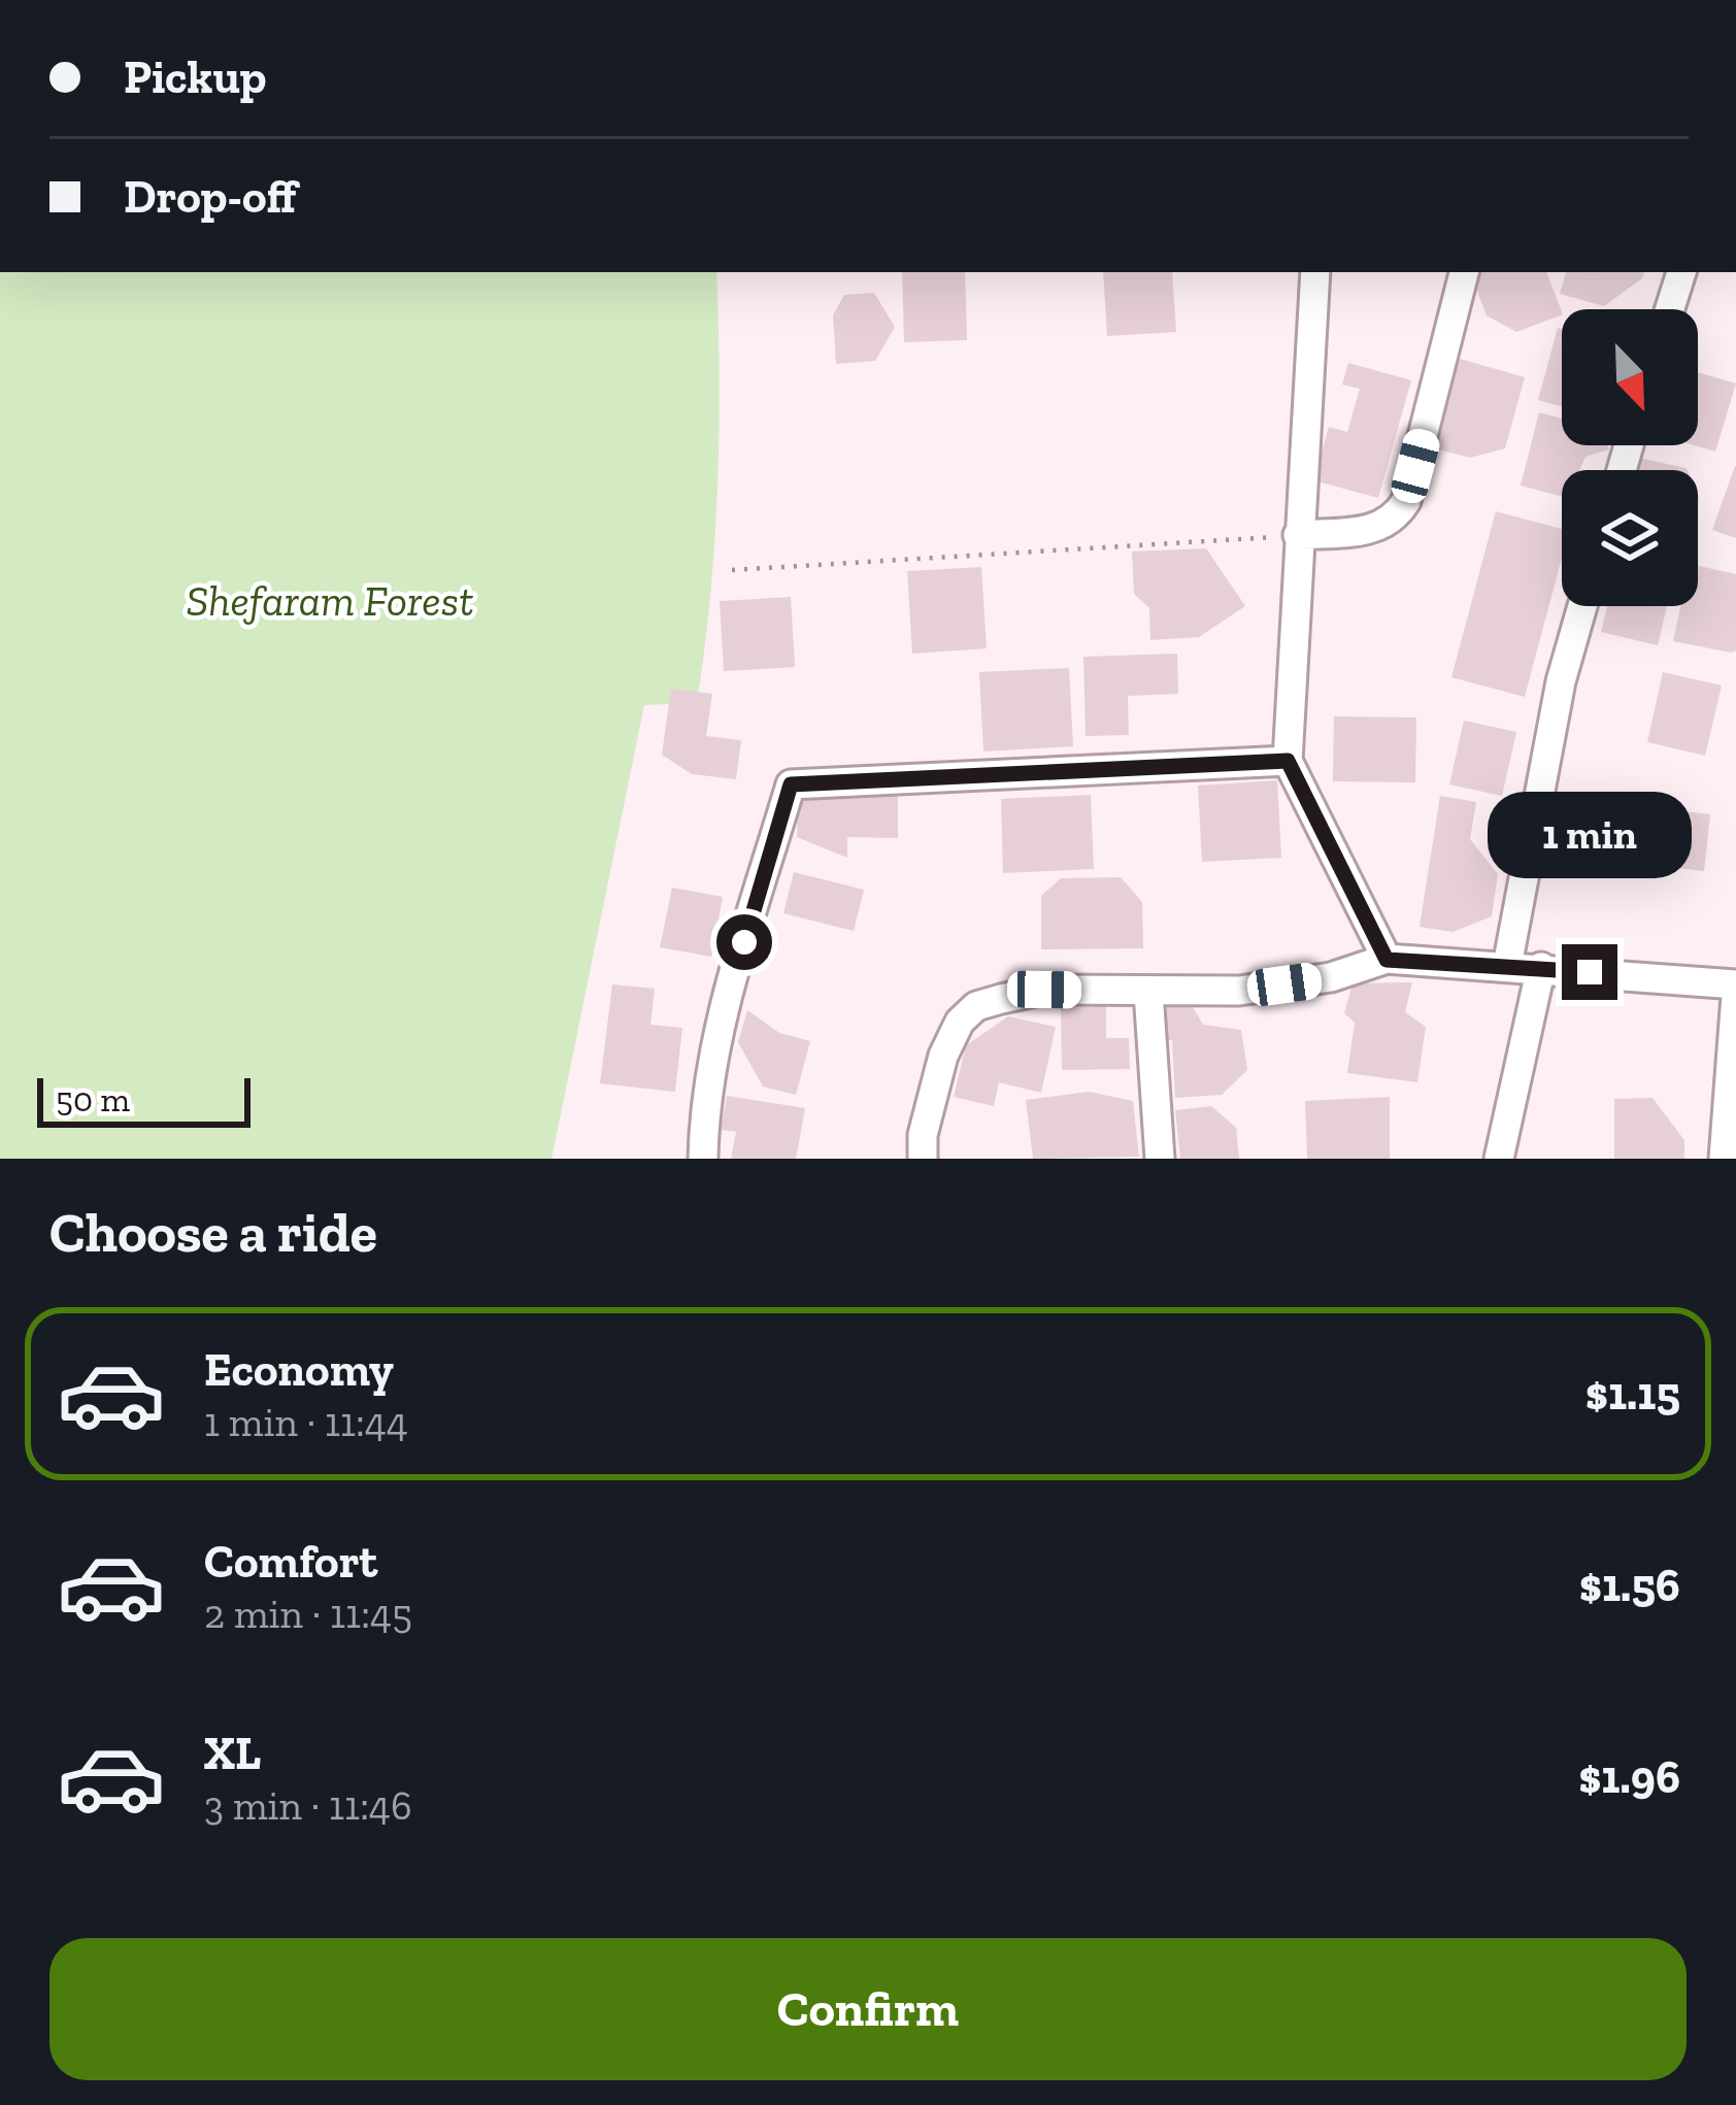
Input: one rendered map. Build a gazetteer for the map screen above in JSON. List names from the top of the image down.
{
  "parks": ["Shefaram Forest"],
  "scale_bar": "50 m",
  "north": "bottom right",
  "page": {
    "banner": ["Pickup", "Drop-off"],
    "bubble": "1 min",
    "scale": "50 m",
    "heading": "Choose a ride",
    "list": [
      {
        "name": "Economy",
        "note": "1 min · 11:44",
        "value": "$1.15"
      },
      {
        "name": "Comfort",
        "note": "2 min · 11:45",
        "value": "$1.56"
      },
      {
        "name": "XL",
        "note": "3 min · 11:46",
        "value": "$1.96"
      }
    ],
    "buttons": "Confirm"
  }
}
